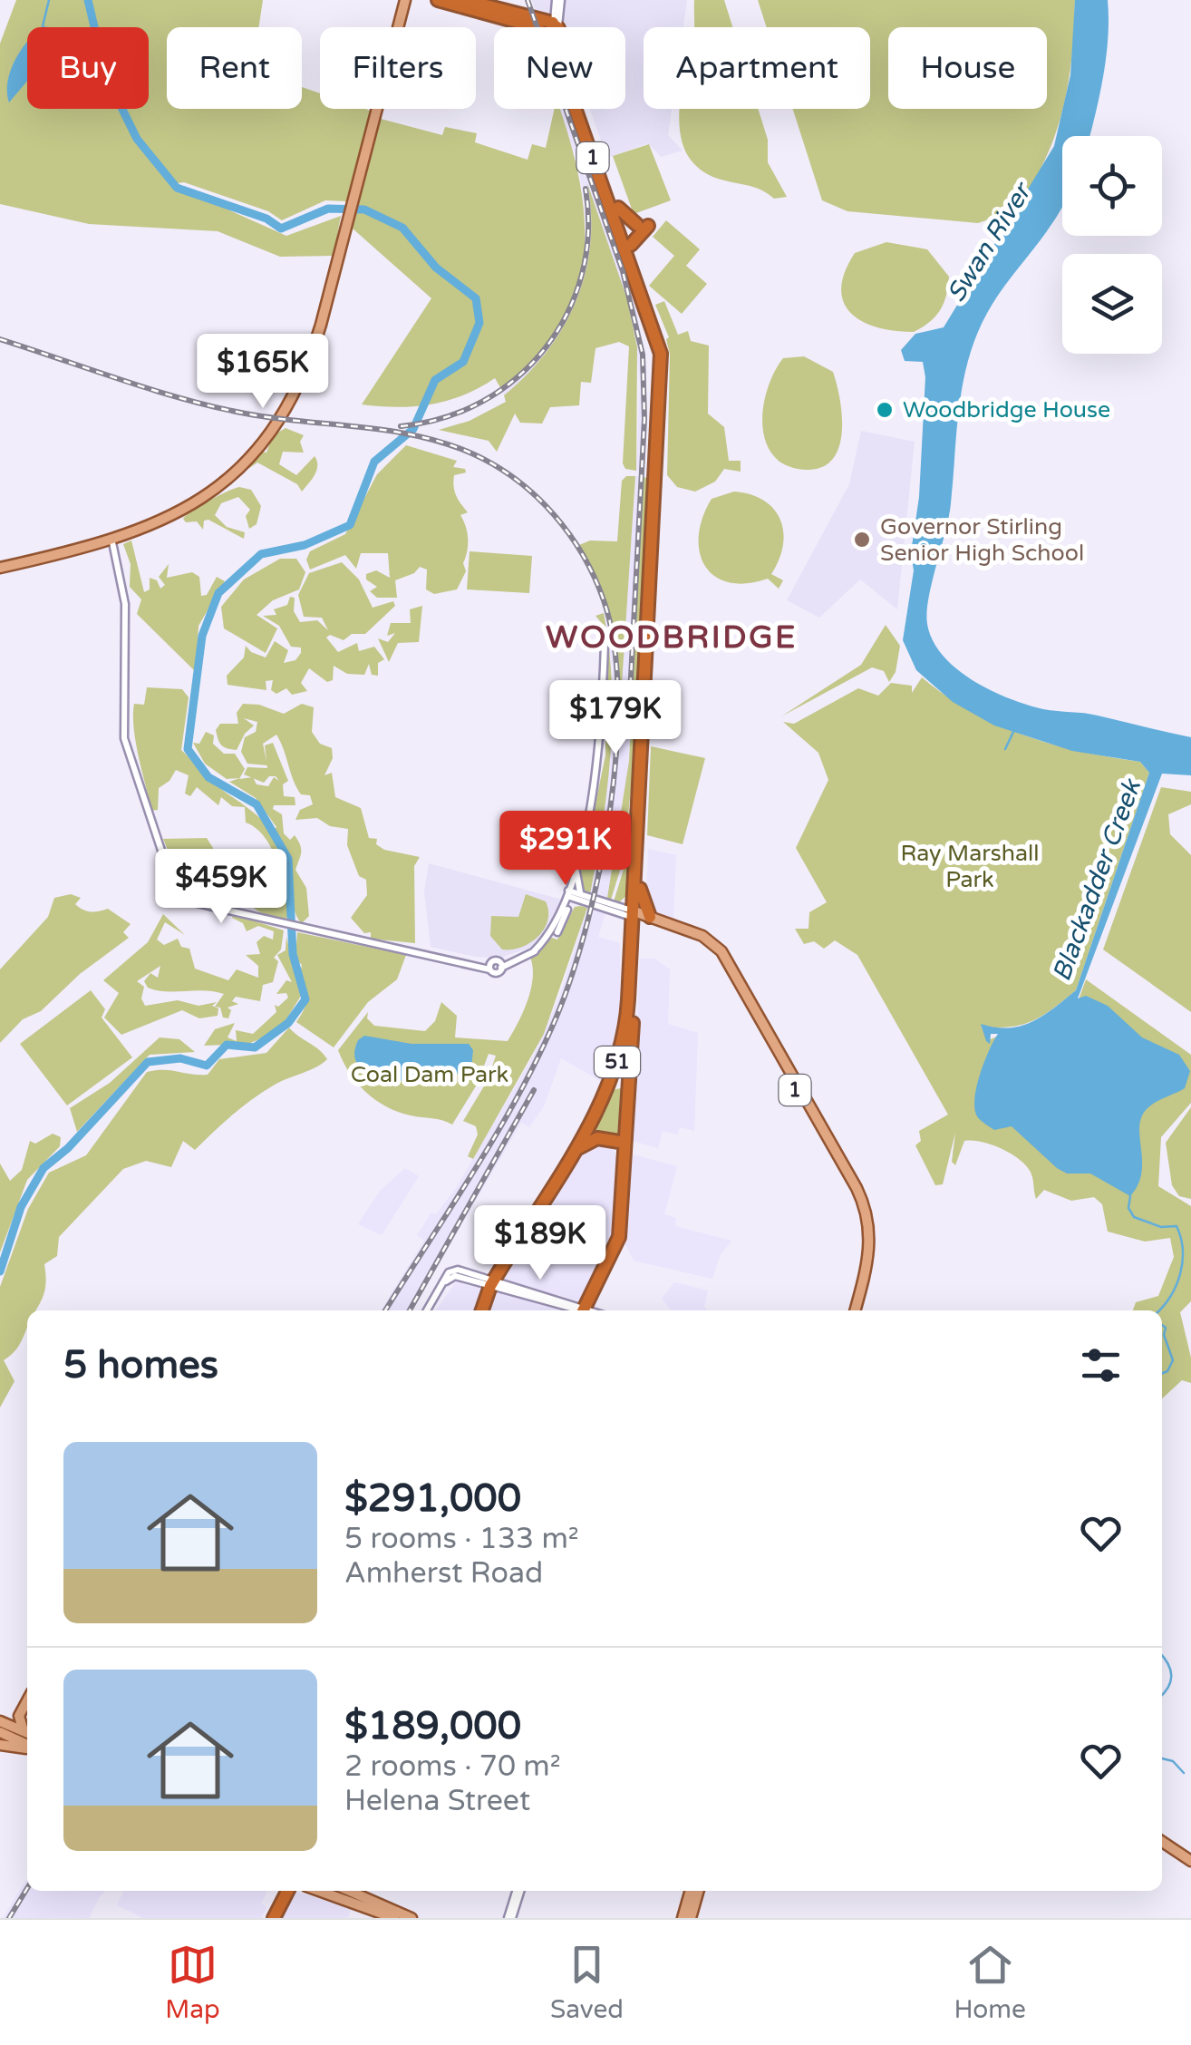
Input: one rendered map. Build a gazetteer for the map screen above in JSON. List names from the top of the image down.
{
  "streets": {
    "highway": ["1", "51"]
  },
  "crossings": [
    ["1", "51"]
  ],
  "districts": ["WOODBRIDGE"],
  "water": ["Swan River", "Blackadder Creek"],
  "parks": ["Ray Marshall Park", "Coal Dam Park"],
  "places": ["Woodbridge House", "Governor Stirling Senior High School"],
  "page": {
    "chip": [
      "Buy",
      "Rent",
      "Filters",
      "New",
      "Apartment",
      "House"
    ],
    "price": [
      "$165K",
      "$179K",
      "$291K",
      "$459K",
      "$189K"
    ],
    "heading": "5 homes",
    "list": [
      {
        "name": "$291,000",
        "note": "5 rooms · 133 m² · Amherst Road"
      },
      {
        "name": "$189,000",
        "note": "2 rooms · 70 m² · Helena Street"
      }
    ],
    "tabs": ["Map", "Saved", "Home"]
  }
}
